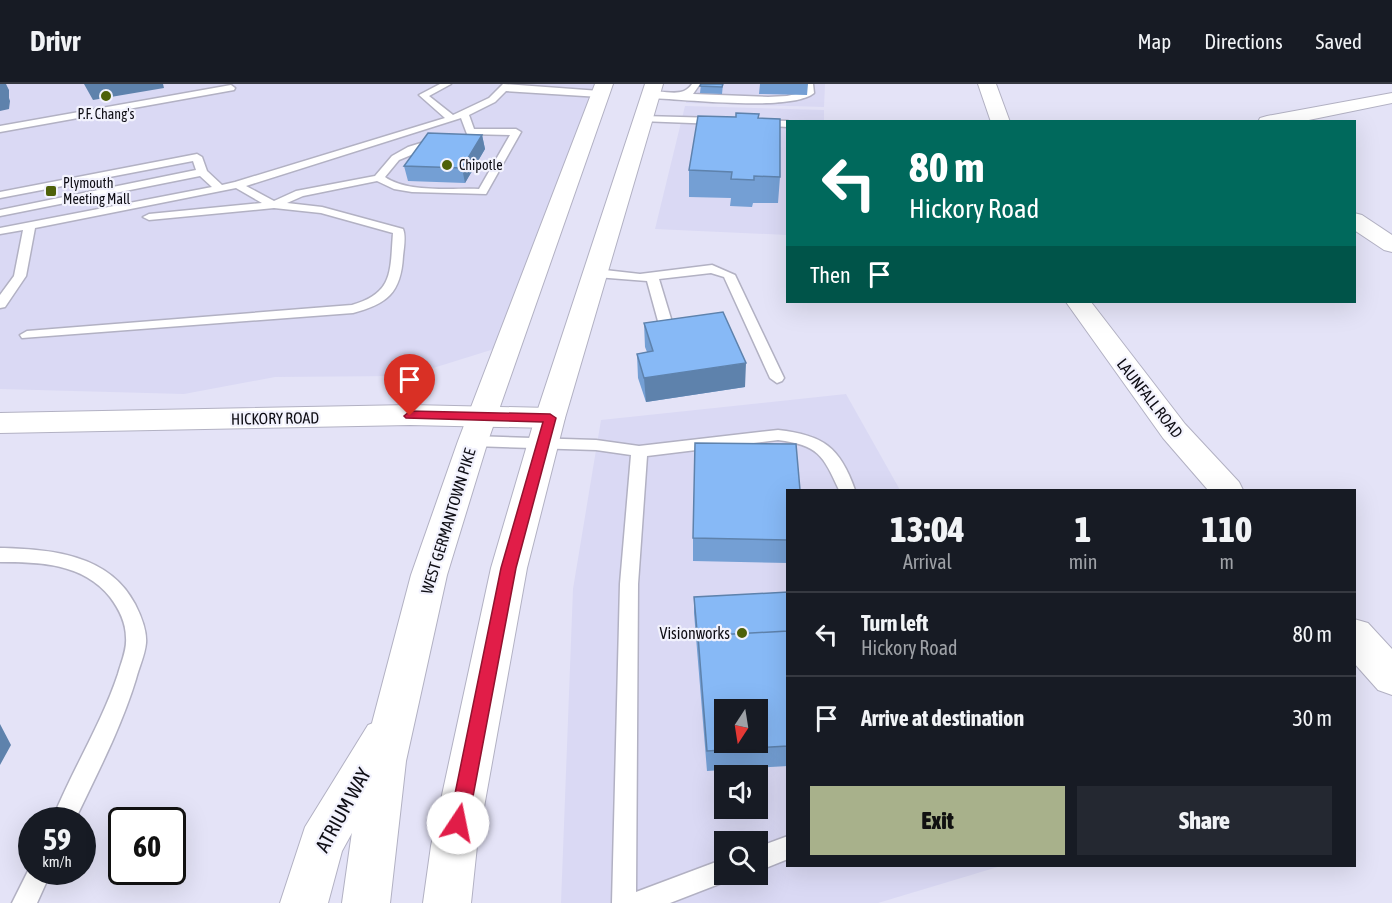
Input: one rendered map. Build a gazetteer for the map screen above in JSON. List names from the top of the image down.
{
  "streets": {
    "main road": [
      "LAUNFALL ROAD",
      "HICKORY ROAD",
      "WEST GERMANTOWN PIKE",
      "ATRIUM WAY"
    ]
  },
  "crossings": [
    ["HICKORY ROAD", "WEST GERMANTOWN PIKE"],
    ["WEST GERMANTOWN PIKE", "ATRIUM WAY"]
  ],
  "places": {
    "other": ["P.F. Chang's", "Chipotle", "Visionworks"],
    "transit": ["Plymouth Meeting Mall"]
  },
  "north": "bottom",
  "page": {
    "header": "Drivr",
    "nav": ["Map", "Directions", "Saved"],
    "turn": ["80 m", "Hickory Road"],
    "then": "Then",
    "eta": [
      "13:04",
      "Arrival",
      "1",
      "min",
      "110",
      "m"
    ],
    "list": [
      {
        "name": "Turn left",
        "note": "Hickory Road",
        "value": "80 m"
      },
      {
        "name": "Arrive at destination",
        "value": "30 m"
      }
    ],
    "buttons": ["Exit", "Share"],
    "speed": "59 km/h",
    "limit": "60"
  }
}
